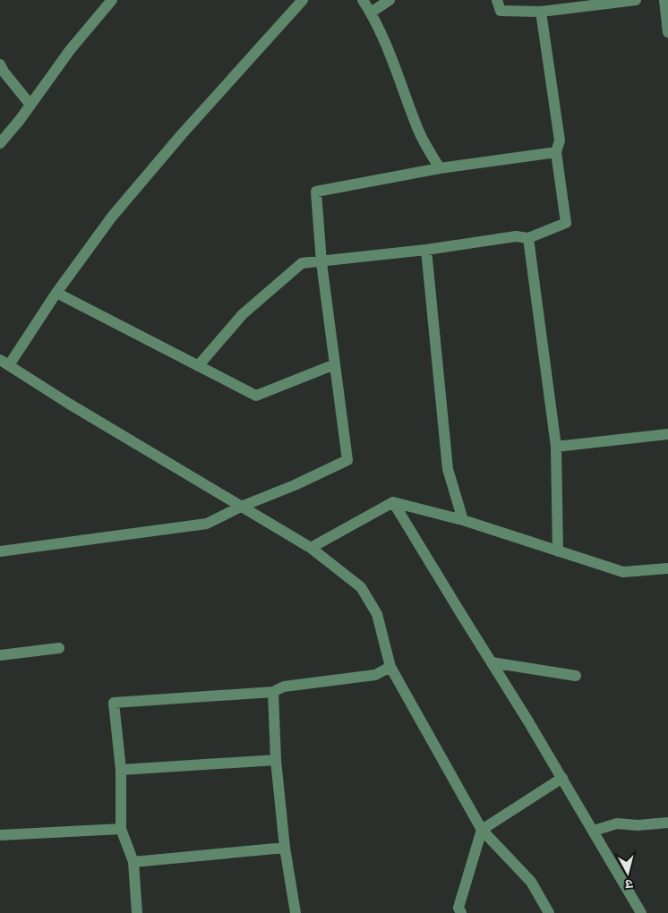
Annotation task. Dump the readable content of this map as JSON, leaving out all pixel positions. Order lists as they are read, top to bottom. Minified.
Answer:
{"north":"bottom"}
